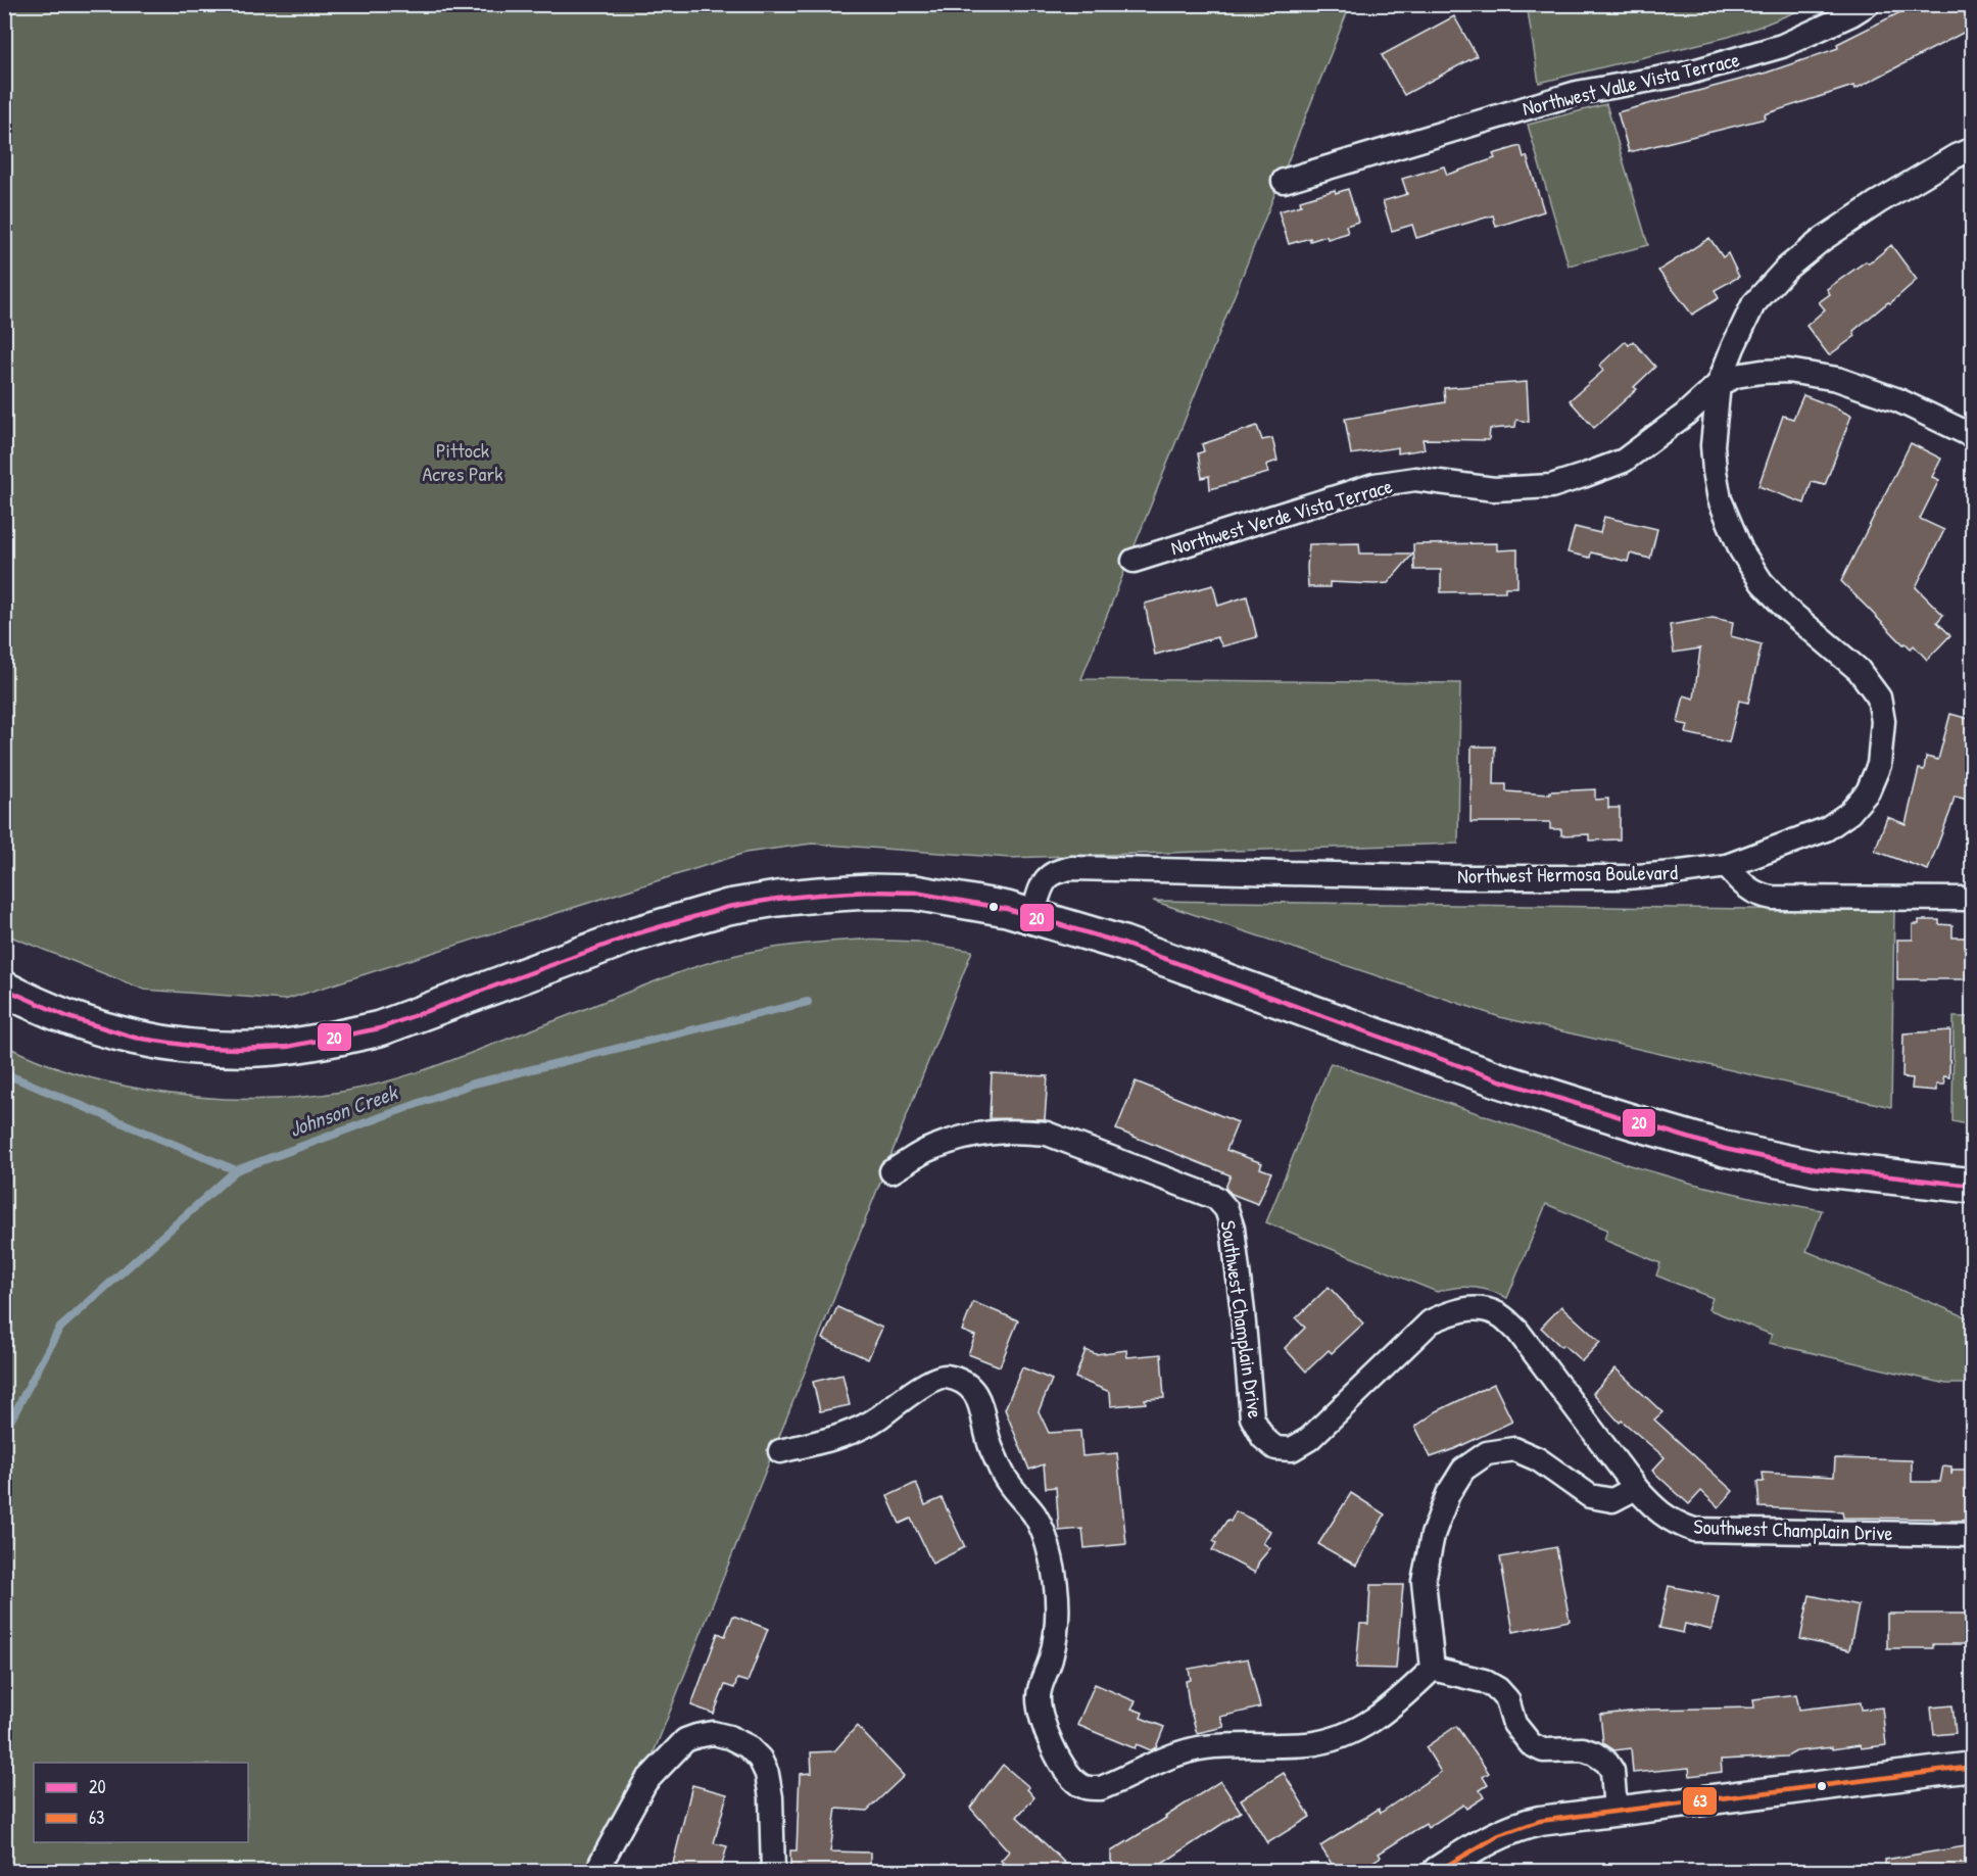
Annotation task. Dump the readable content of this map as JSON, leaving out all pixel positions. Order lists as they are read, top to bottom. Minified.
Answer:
{"streets":{"street":["Northwest Valle Vista Terrace","Northwest Verde Vista Terrace","Northwest Hermosa Boulevard","Southwest Champlain Drive"]},"crossings":[["Northwest Verde Vista Terrace","Northwest Hermosa Boulevard"]],"water":["Johnson Creek"],"parks":["Pittock Acres Park"],"lines":["transit line 20","transit line 63"],"legend":["20","63"]}
